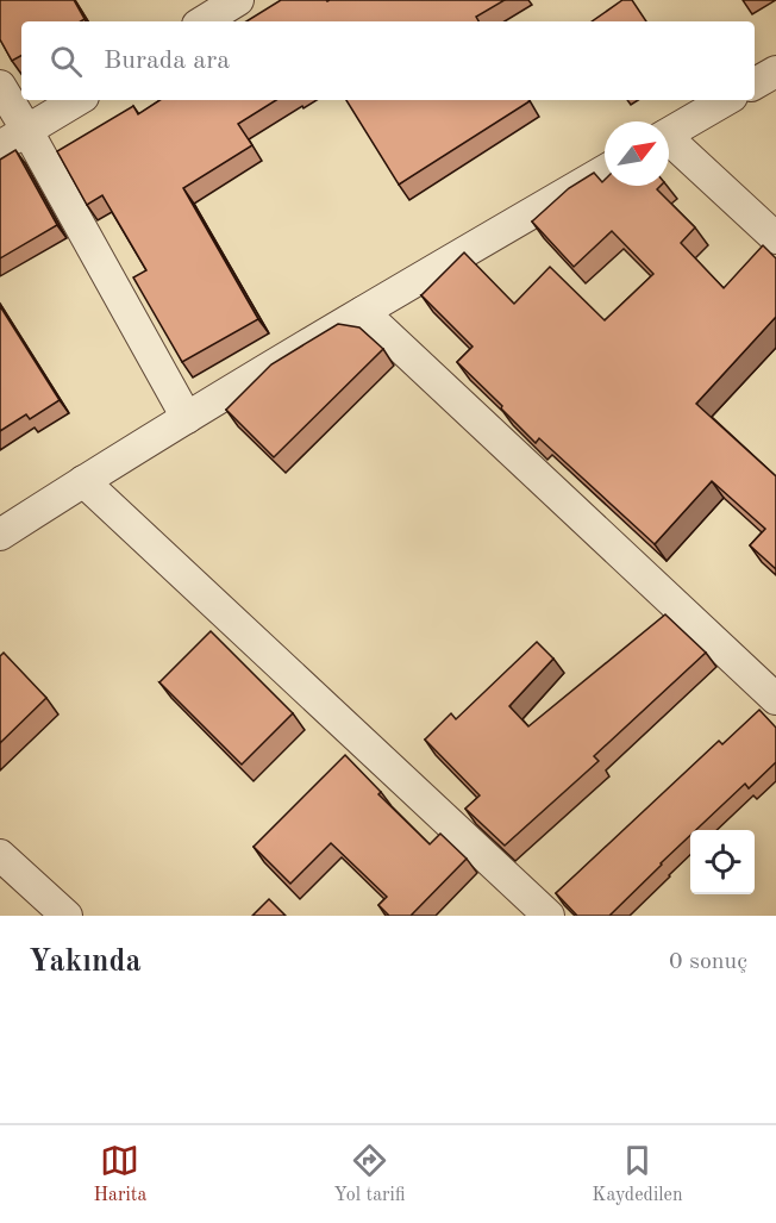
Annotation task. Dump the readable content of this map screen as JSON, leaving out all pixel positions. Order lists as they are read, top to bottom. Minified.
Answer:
{"north":"top right","page":{"search":"Burada ara","heading":["Yakında","0 sonuç"],"nav":["Harita","Yol tarifi","Kaydedilen"]}}
